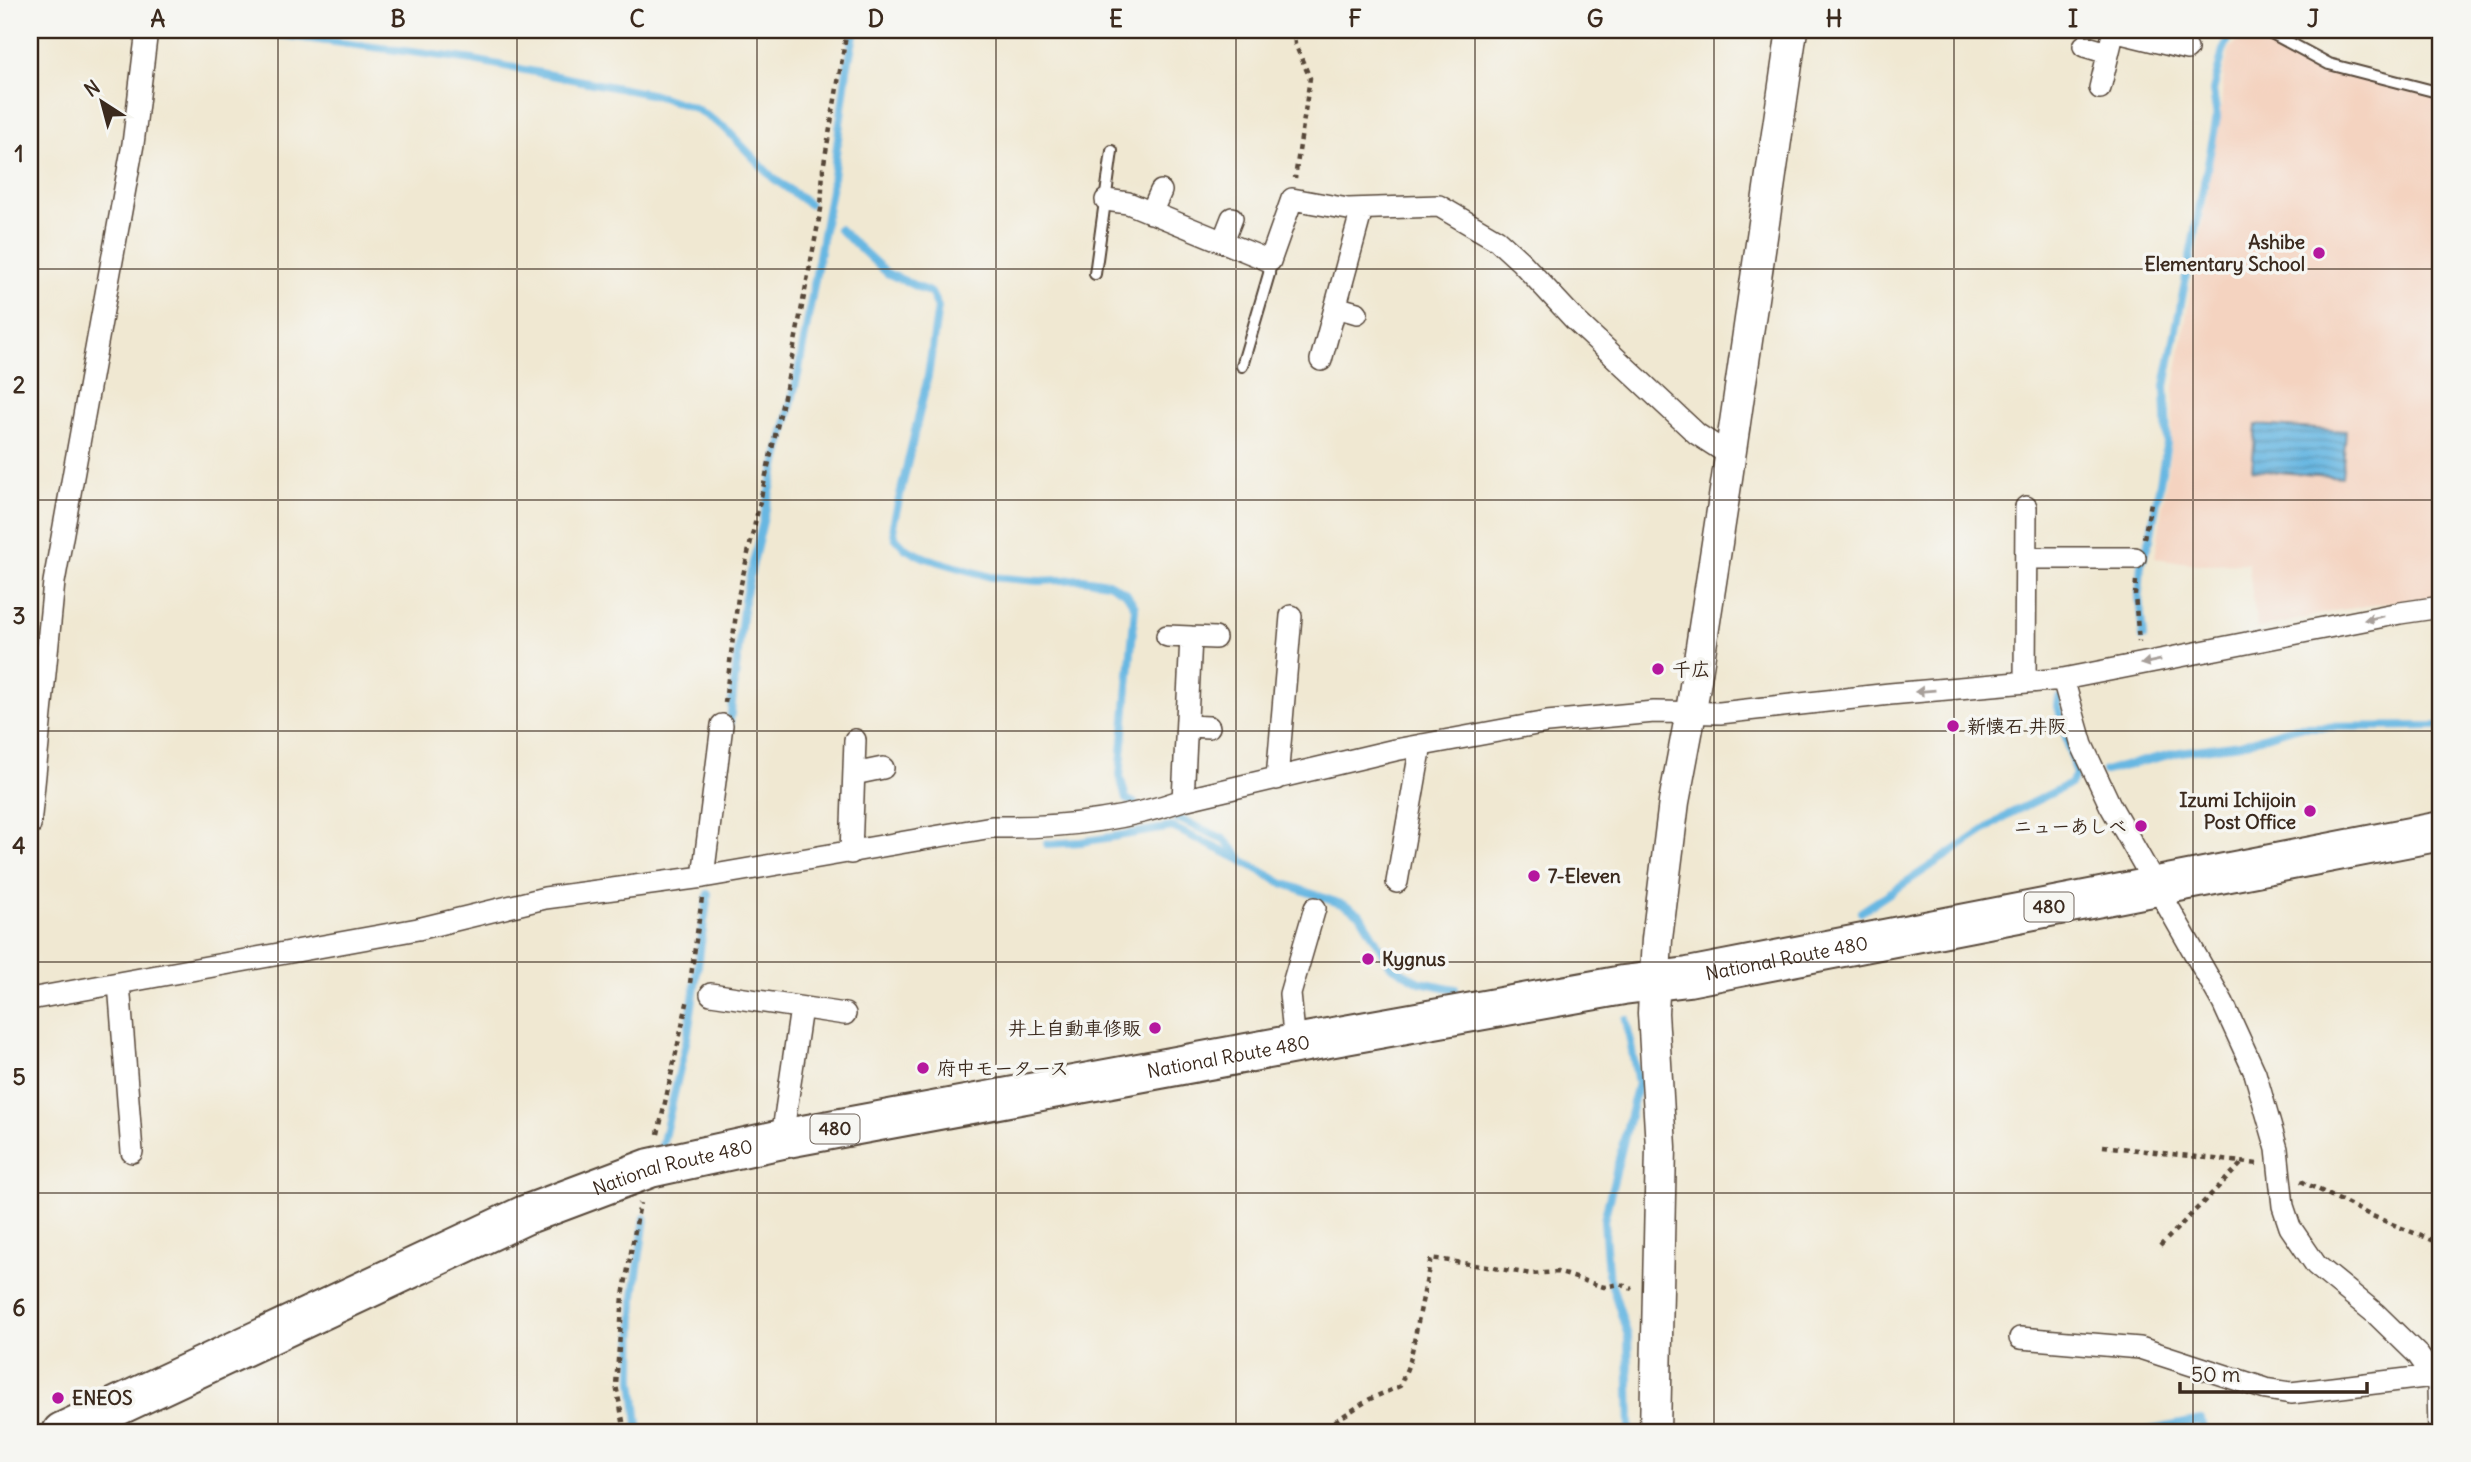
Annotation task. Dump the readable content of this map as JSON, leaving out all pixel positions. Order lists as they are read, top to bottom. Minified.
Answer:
{"streets":{"highway":["480","National Route 480"]},"places":["Ashibe Elementary School","千広","新懐石 井阪","Izumi Ichijoin Post Office","ニューあしべ","7-Eleven","Kygnus","井上自動車修販","府中モータース","ENEOS"],"scale_bar":"50 m","north":"top left","grid":{"columns":["A","B","C","D","E","F","G","H","I","J"],"rows":["1","2","3","4","5","6"]}}
